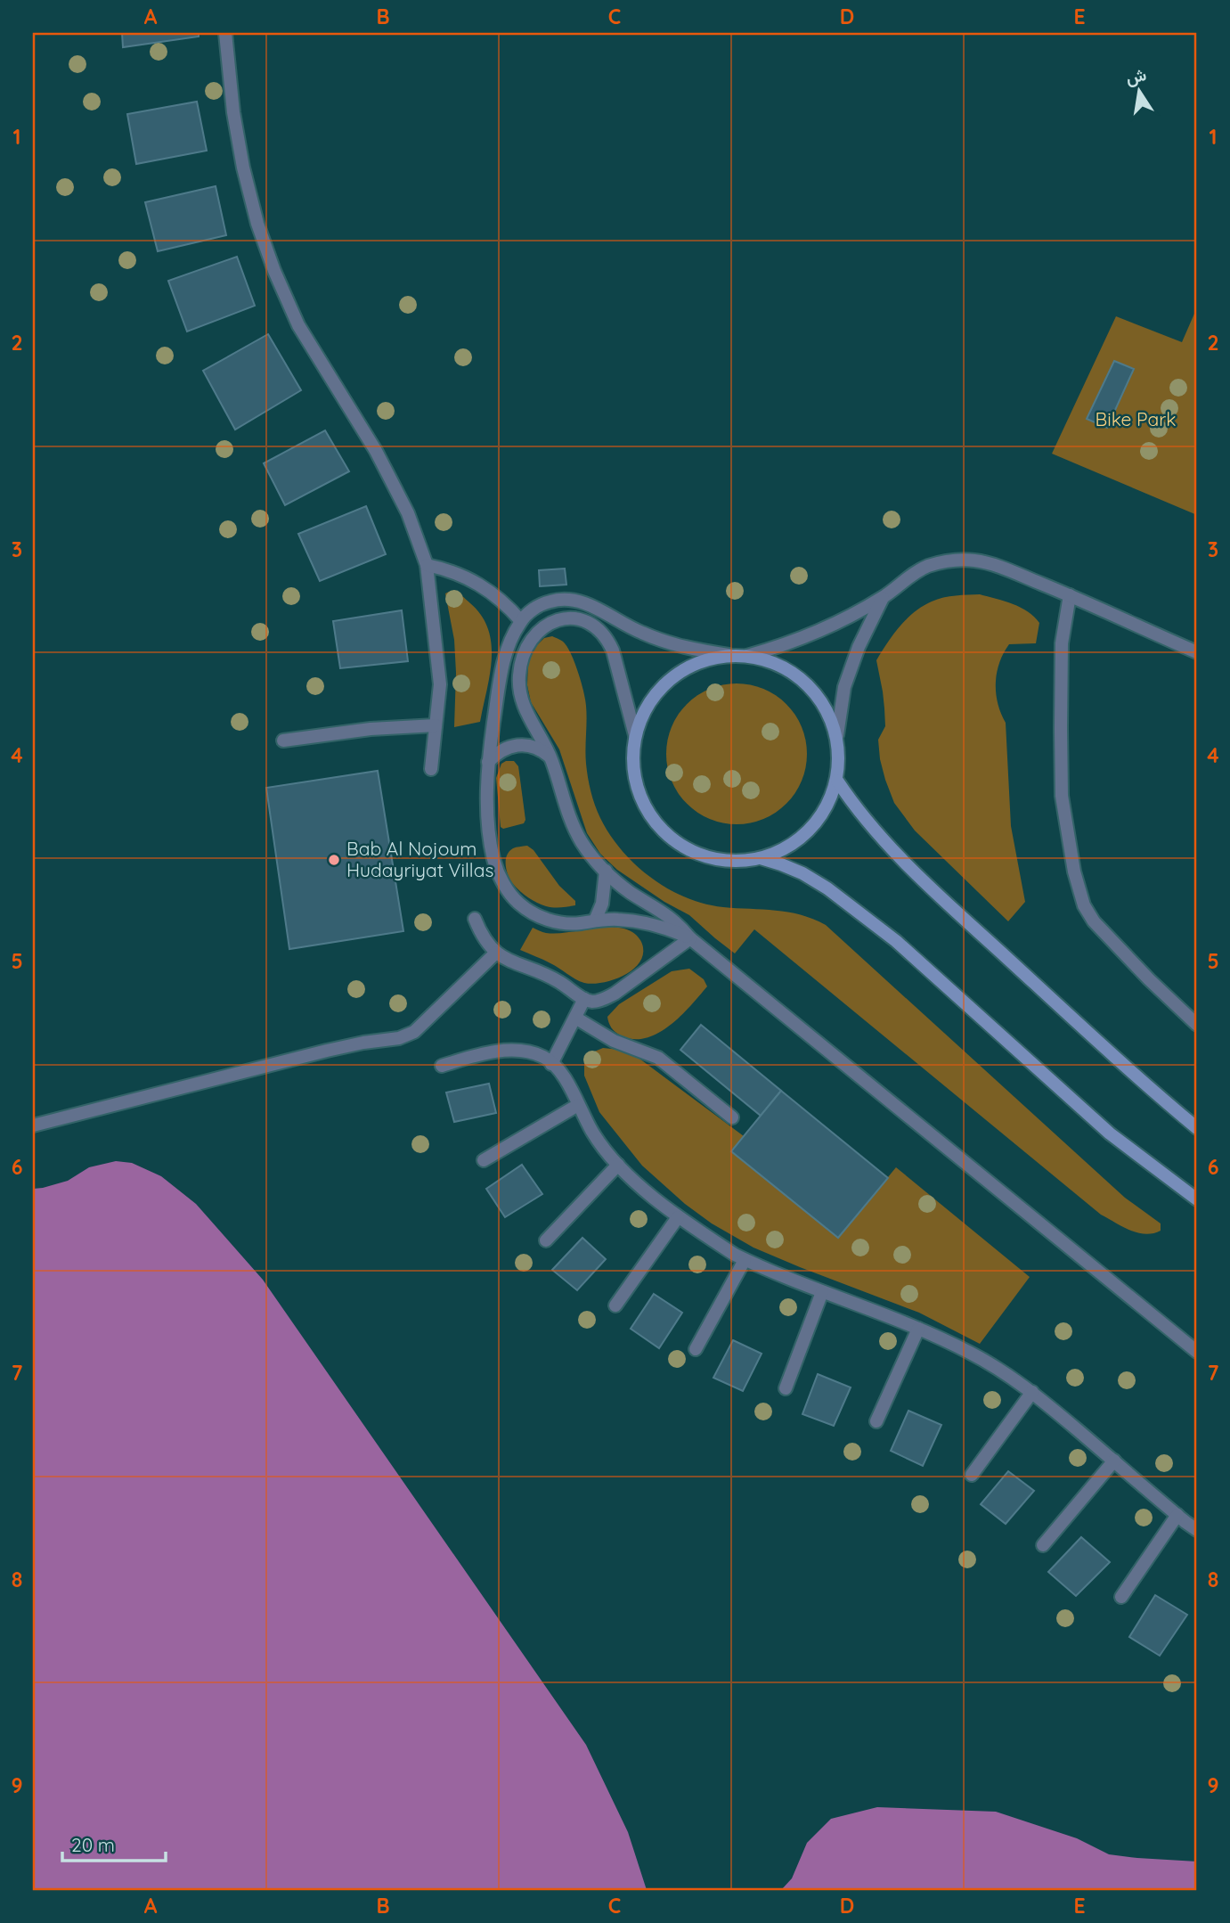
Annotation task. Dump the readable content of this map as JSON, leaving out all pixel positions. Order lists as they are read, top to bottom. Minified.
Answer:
{"parks":["Bike Park"],"places":["Bab Al Nojoum Hudayriyat Villas"],"scale_bar":"20 m","north":"top","grid":{"columns":["A","B","C","D","E"],"rows":["1","2","3","4","5","6","7","8","9"]}}
